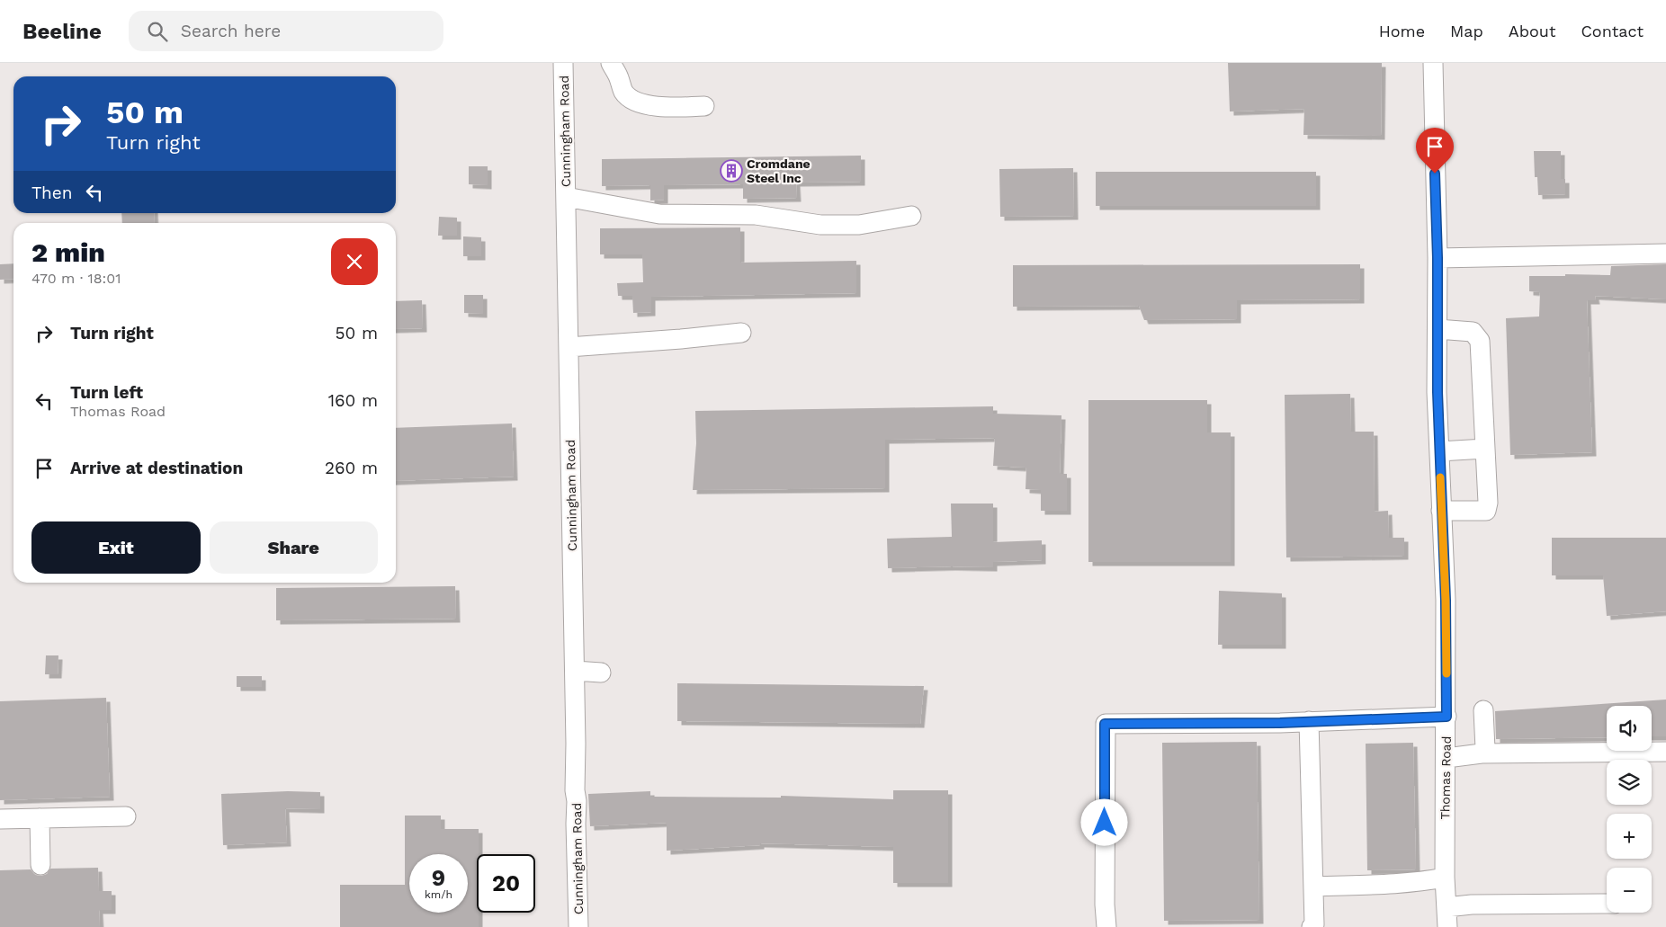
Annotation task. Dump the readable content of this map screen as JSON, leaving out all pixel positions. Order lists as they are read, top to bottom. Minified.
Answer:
{"streets":{"street":["Cunningham Road","Thomas Road"]},"places":{"building":["Cromdane Steel Inc"]},"page":{"header":"Beeline","search":"Search here","nav":["Home","Map","About","Contact"],"turn":["50 m","Turn right"],"then":"Then","heading":["2 min","470 m · 18:01"],"list":[{"name":"Turn right","value":"50 m"},{"name":"Turn left","note":"Thomas Road","value":"160 m"},{"name":"Arrive at destination","value":"260 m"}],"buttons":["Exit","Share"],"map_buttons":["+","−"],"speed":"9 km/h","limit":"20"}}
